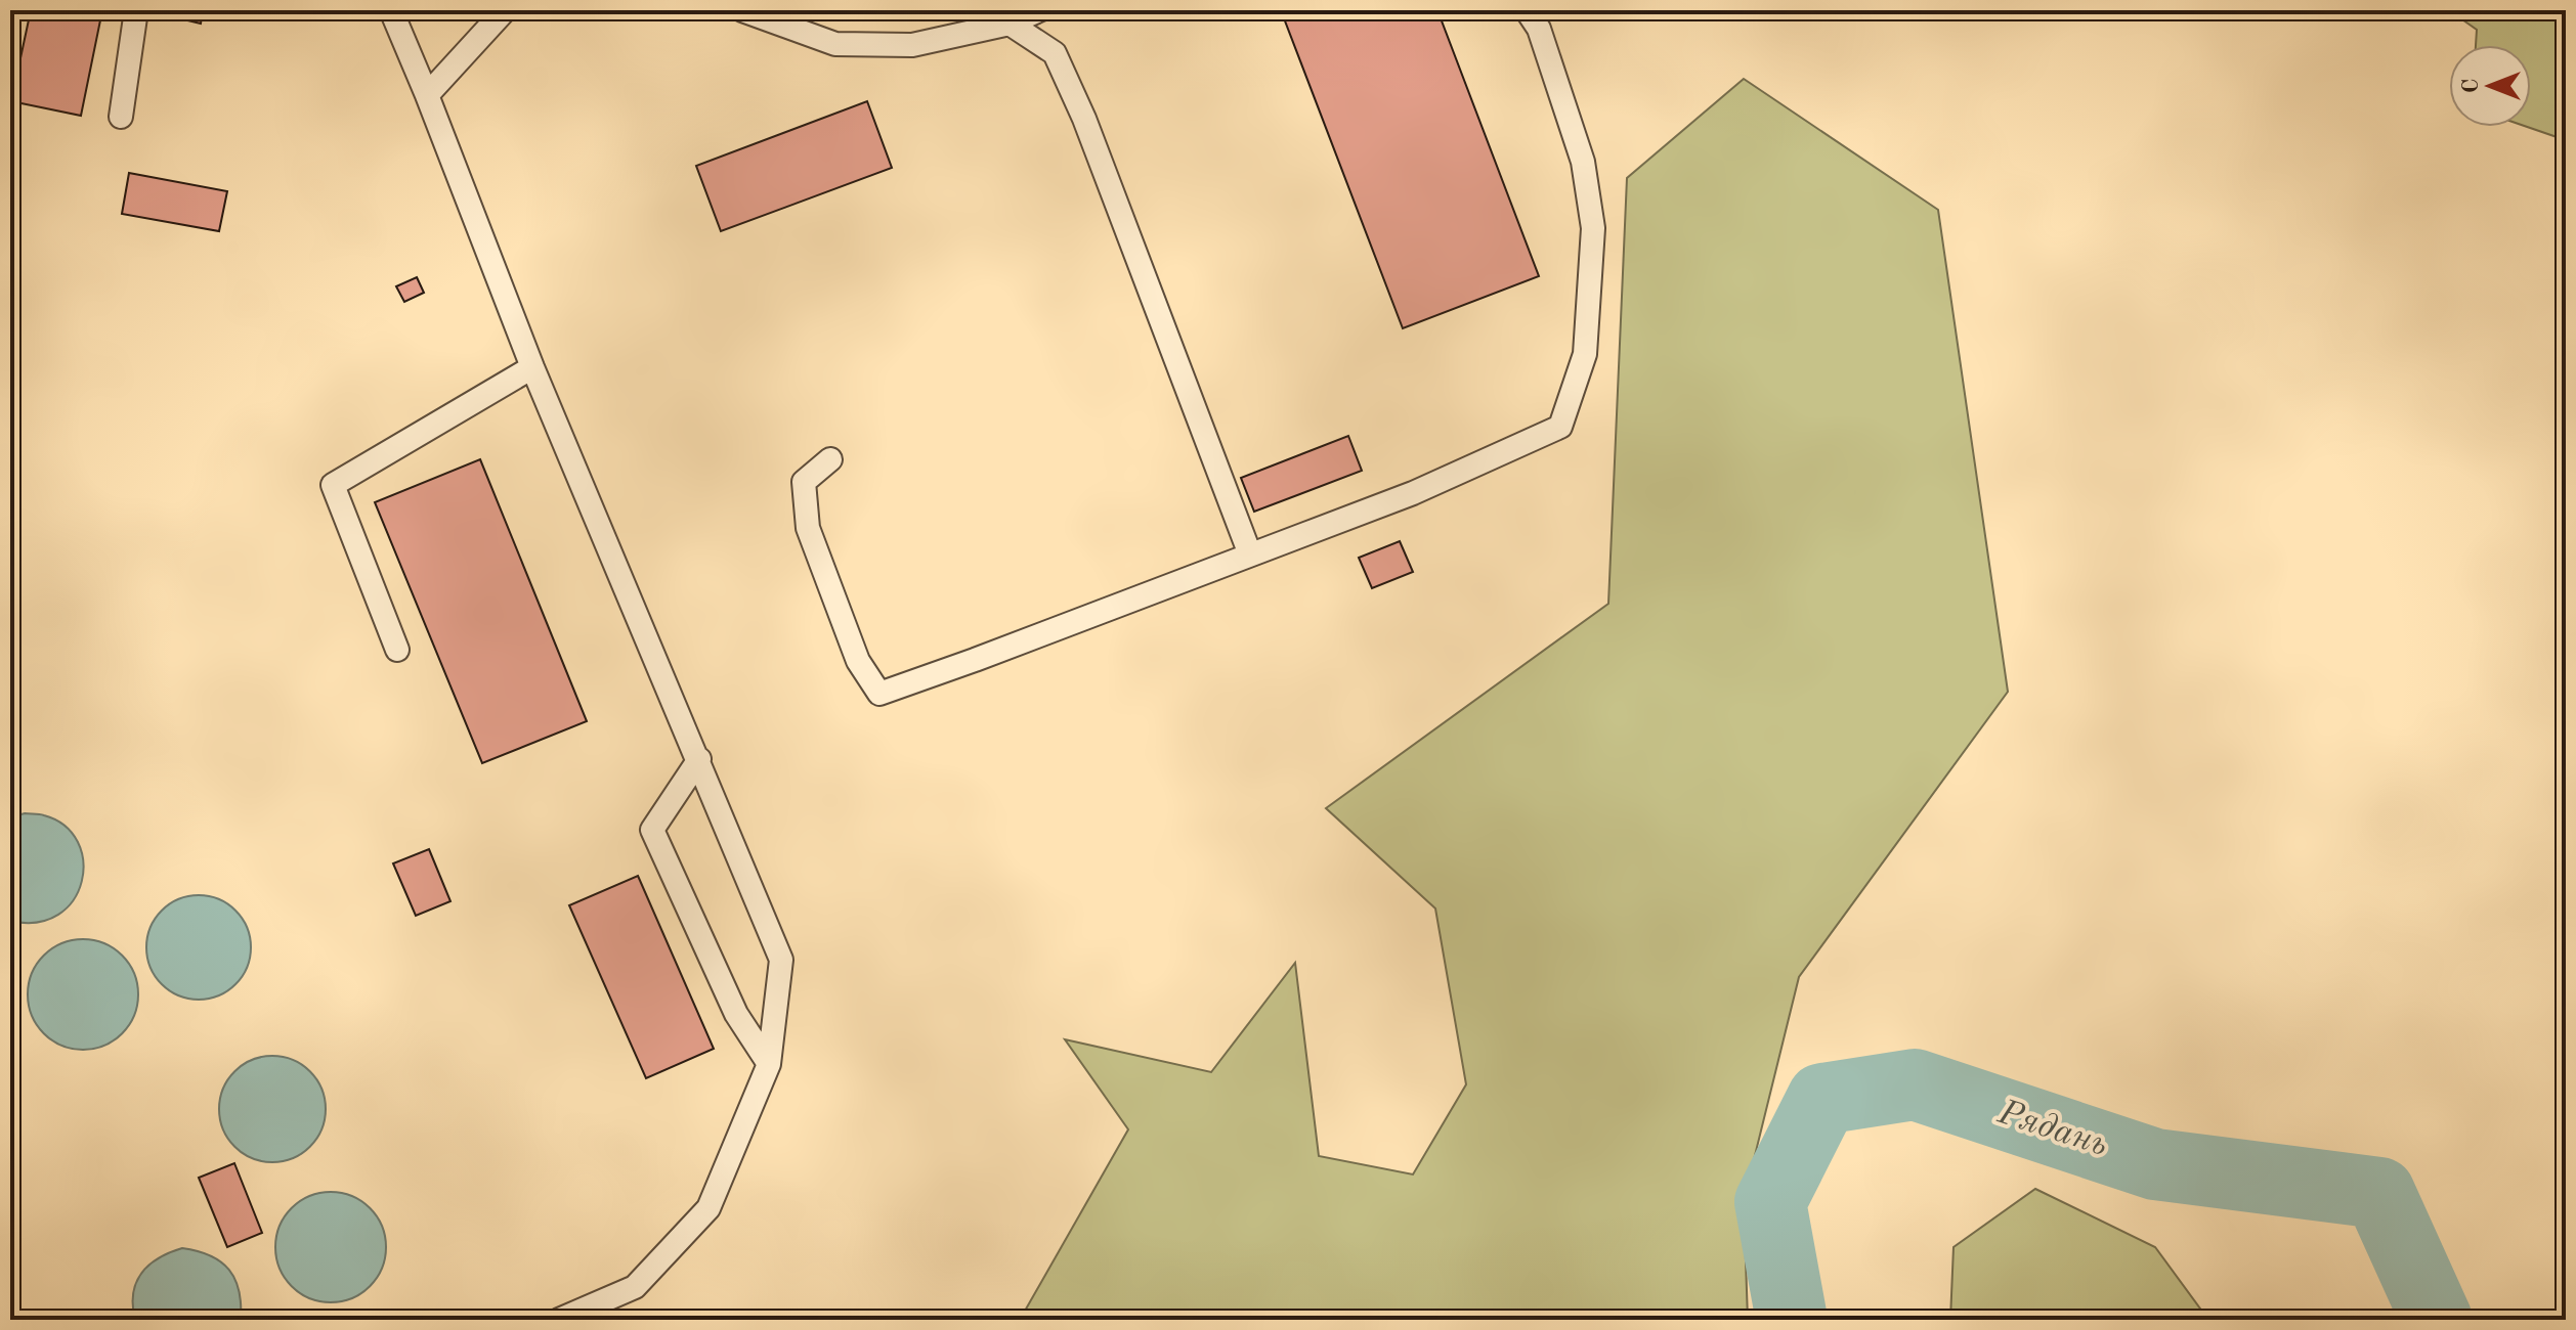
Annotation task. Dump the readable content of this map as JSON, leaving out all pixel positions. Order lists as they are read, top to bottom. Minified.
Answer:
{"water":["Рядань"],"north":"left"}
